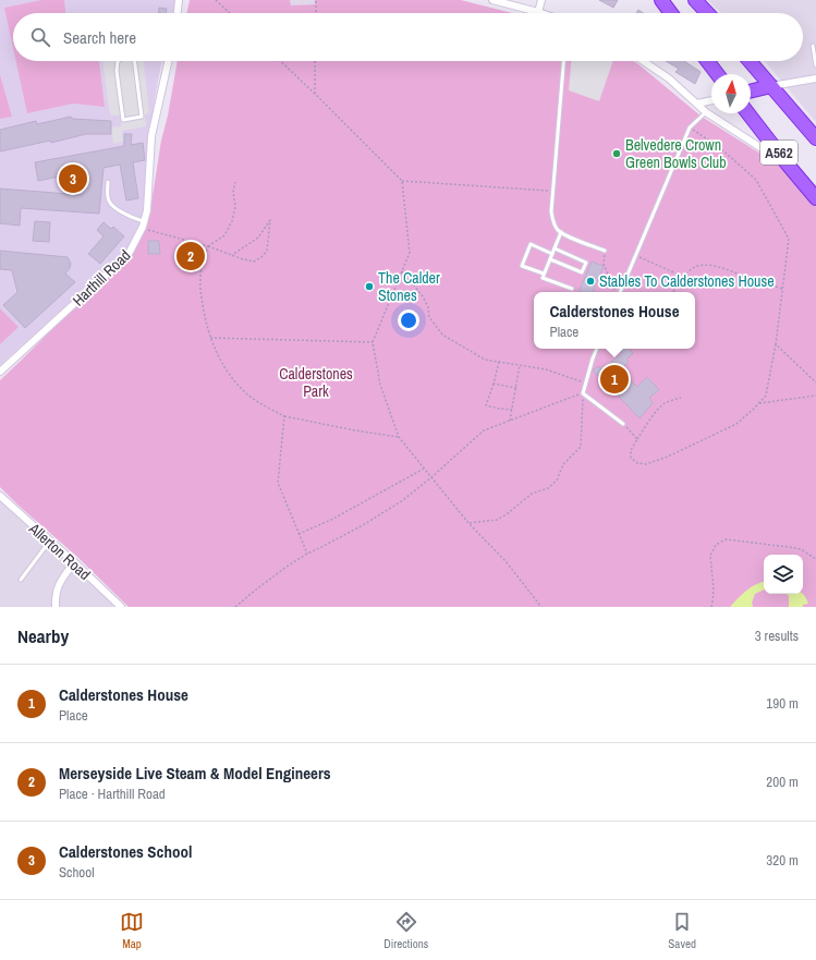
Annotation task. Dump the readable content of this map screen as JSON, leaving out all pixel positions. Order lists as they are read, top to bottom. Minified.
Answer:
{"streets":{"highway":["A562"],"street":["Harthill Road","Allerton Road"]},"parks":["Calderstones Park"],"places":["Belvedere Crown Green Bowls Club","Stables To Calderstones House","The Calder Stones"],"north":"top","page":{"search":"Search here","pins":["3","2","1"],"popup":["Calderstones House","Place"],"heading":["Nearby","3 results"],"list":[{"mark":"1","name":"Calderstones House","note":"Place","value":"190 m"},{"mark":"2","name":"Merseyside Live Steam & Model Engineers","note":"Place · Harthill Road","value":"200 m"},{"mark":"3","name":"Calderstones School","note":"School","value":"320 m"}],"nav":["Map","Directions","Saved"]}}
